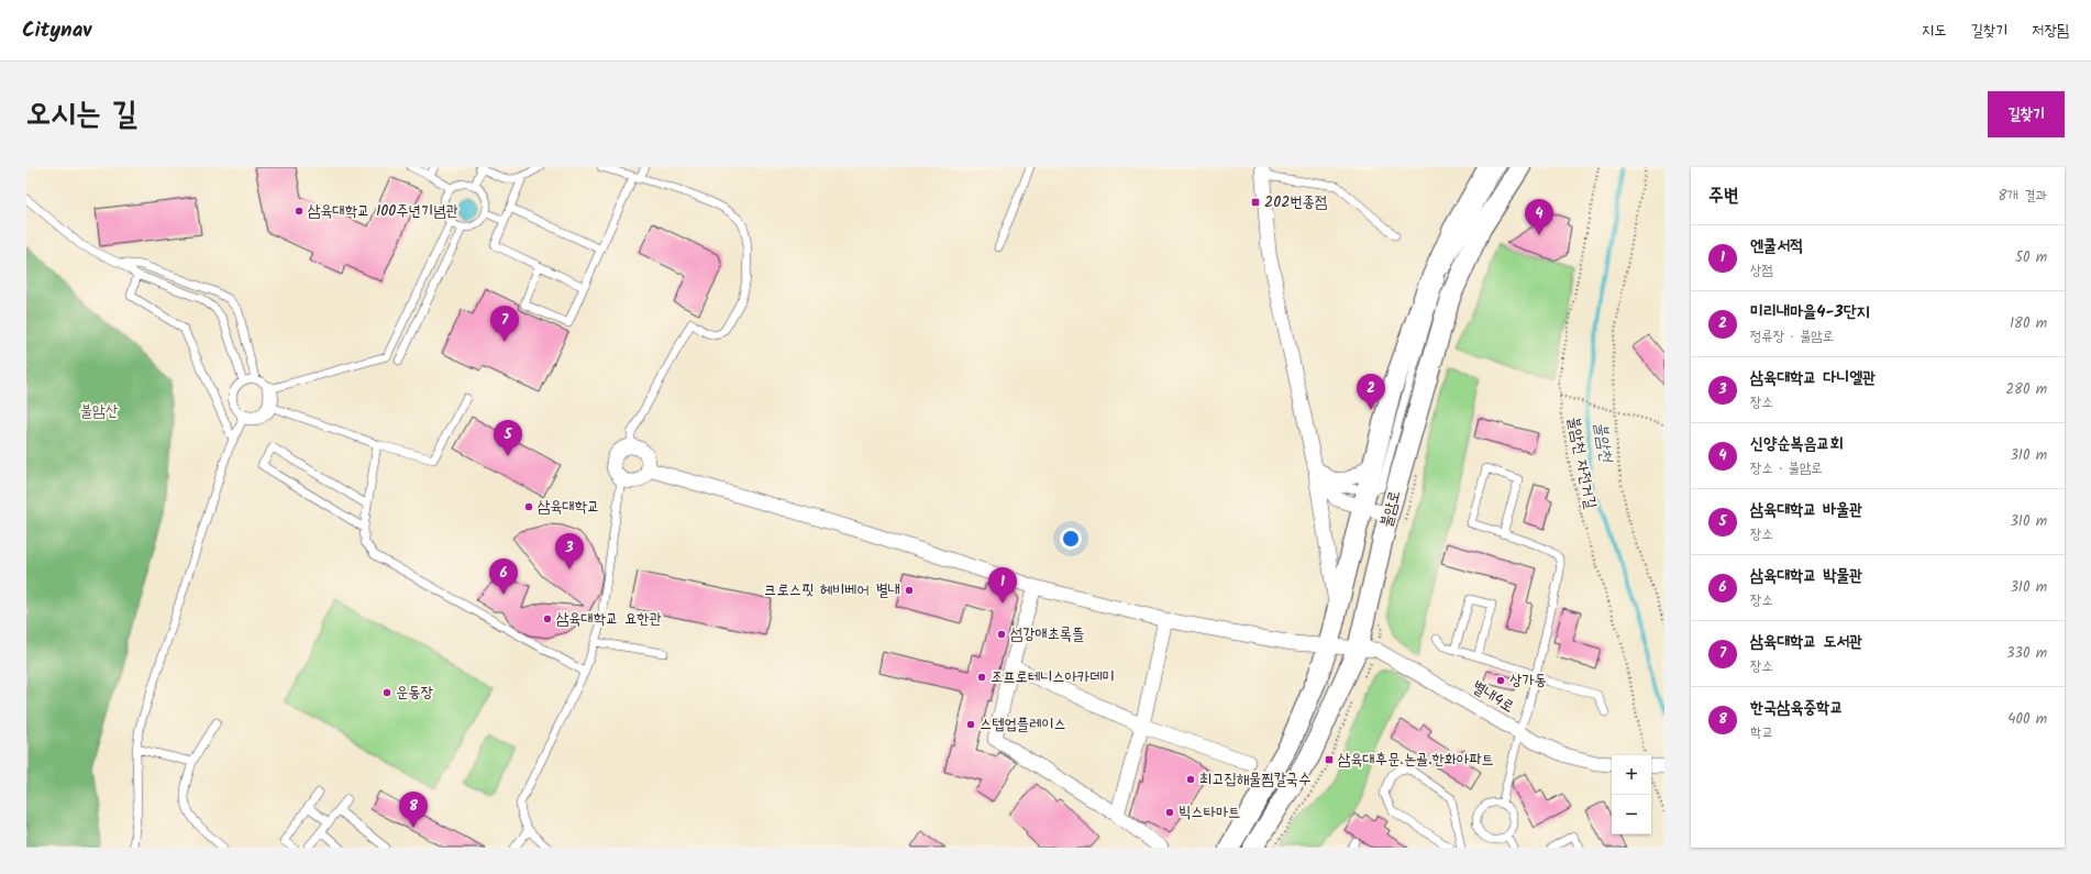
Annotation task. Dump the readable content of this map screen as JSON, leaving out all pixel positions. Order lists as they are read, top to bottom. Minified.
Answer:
{"streets":{"street":["불암로","별내4로"],"path":["불암천 자전거길"]},"crossings":[["불암로","별내4로"]],"water":["불암천"],"parks":["불암산"],"places":{"transit":["202번종점","삼육대후문.논골.한화아파트"],"other":["삼육대학교 100주년기념관","삼육대학교","크로스핏 헤비베어 별내","삼육대학교 요한관","섬강애초록뜰","조프로테니스아카데미","상가동","운동장","스텝업플레이스","최고집해물찜칼국수","빅스타마트"]},"page":{"header":"Citynav","nav":["지도","길찾기","저장됨"],"title":"오시는 길","buttons":"길찾기","heading":["주변","8개 결과"],"pins":["4","7","2","5","3","6","1","8"],"list":[{"mark":"1","name":"엔쿨서적","note":"상점","value":"50 m"},{"mark":"2","name":"미리내마을4-3단지","note":"정류장 · 불암로","value":"180 m"},{"mark":"3","name":"삼육대학교 다니엘관","note":"장소","value":"280 m"},{"mark":"4","name":"신양순복음교회","note":"장소 · 불암로","value":"310 m"},{"mark":"5","name":"삼육대학교 바울관","note":"장소","value":"310 m"},{"mark":"6","name":"삼육대학교 박물관","note":"장소","value":"310 m"},{"mark":"7","name":"삼육대학교 도서관","note":"장소","value":"330 m"},{"mark":"8","name":"한국삼육중학교","note":"학교","value":"400 m"}],"map_buttons":["+","−"]}}
